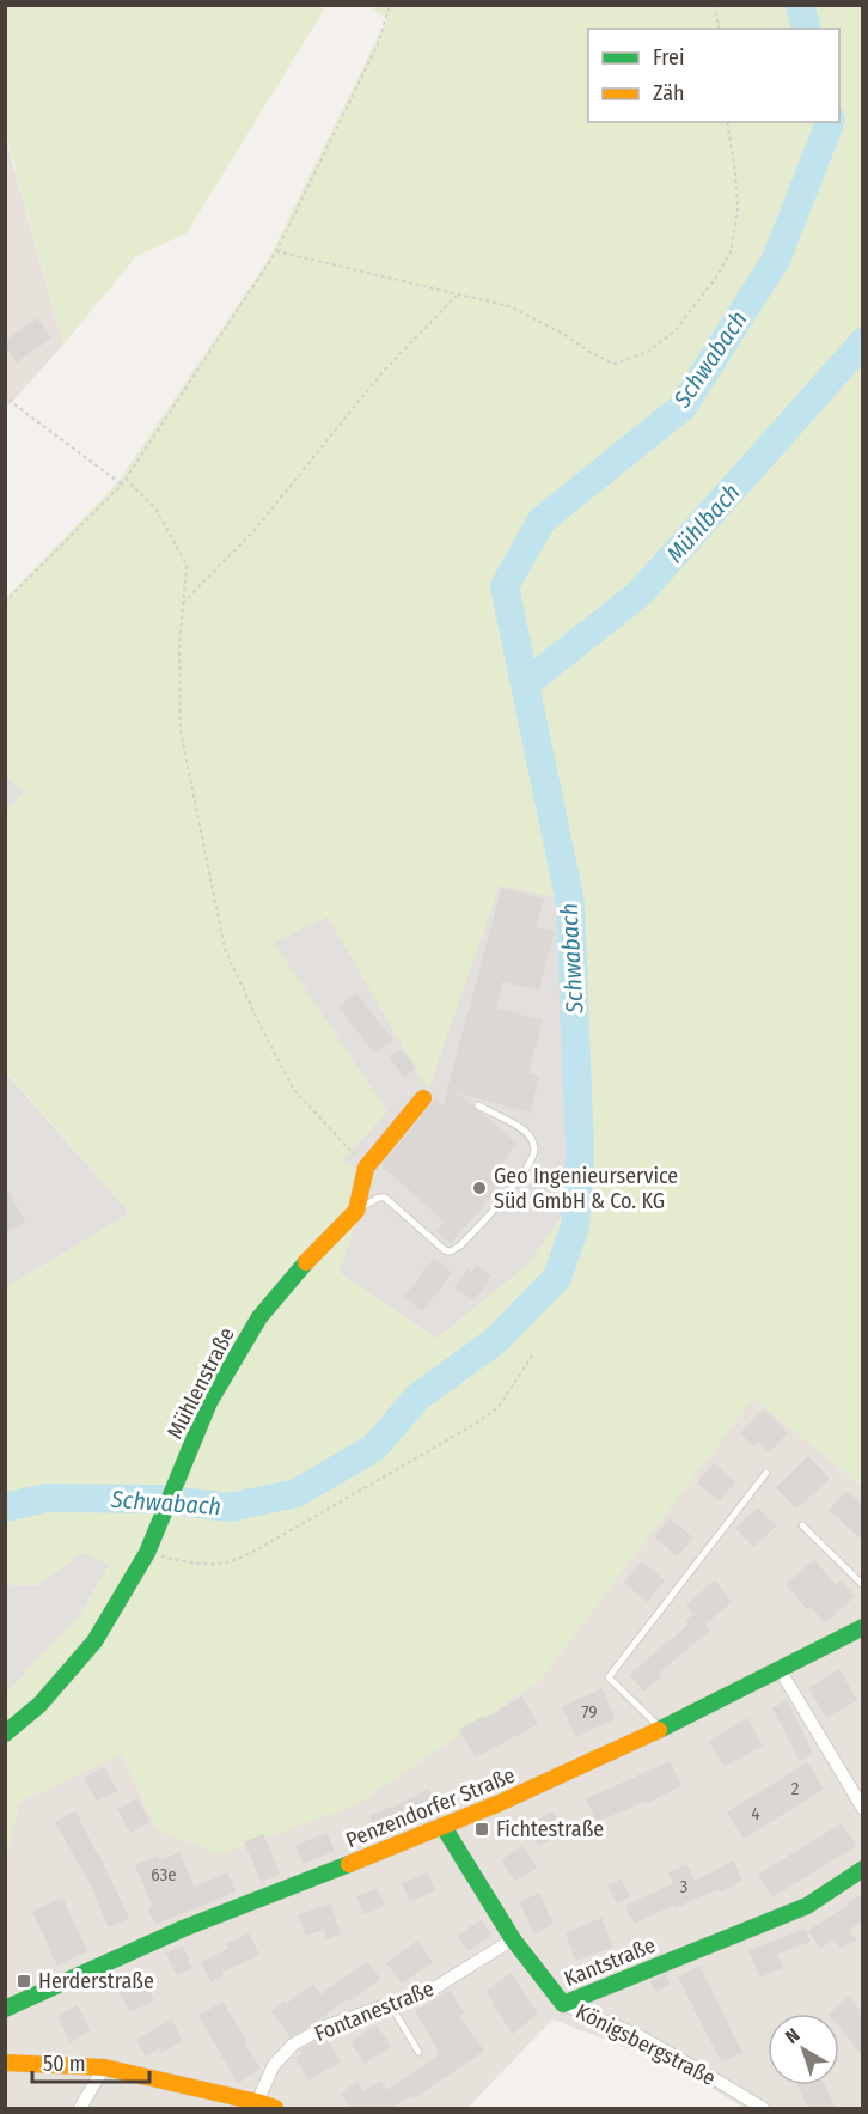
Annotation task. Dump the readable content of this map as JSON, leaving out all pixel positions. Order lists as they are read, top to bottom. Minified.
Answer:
{"streets":{"street":["Mühlenstraße","Penzendorfer Straße","Kantstraße","Fontanestraße","Königsbergstraße"]},"crossings":[["Penzendorfer Straße","Kantstraße"],["Kantstraße","Fontanestraße"],["Kantstraße","Königsbergstraße"]],"water":["Schwabach","Mühlbach"],"places":{"other":["Geo Ingenieurservice Süd GmbH & Co. KG"],"transit":["Fichtestraße","Herderstraße"]},"house_numbers":["79","2","4","63e","3"],"legend":["Frei","Zäh"],"scale_bar":"50 m","north":"top left"}
